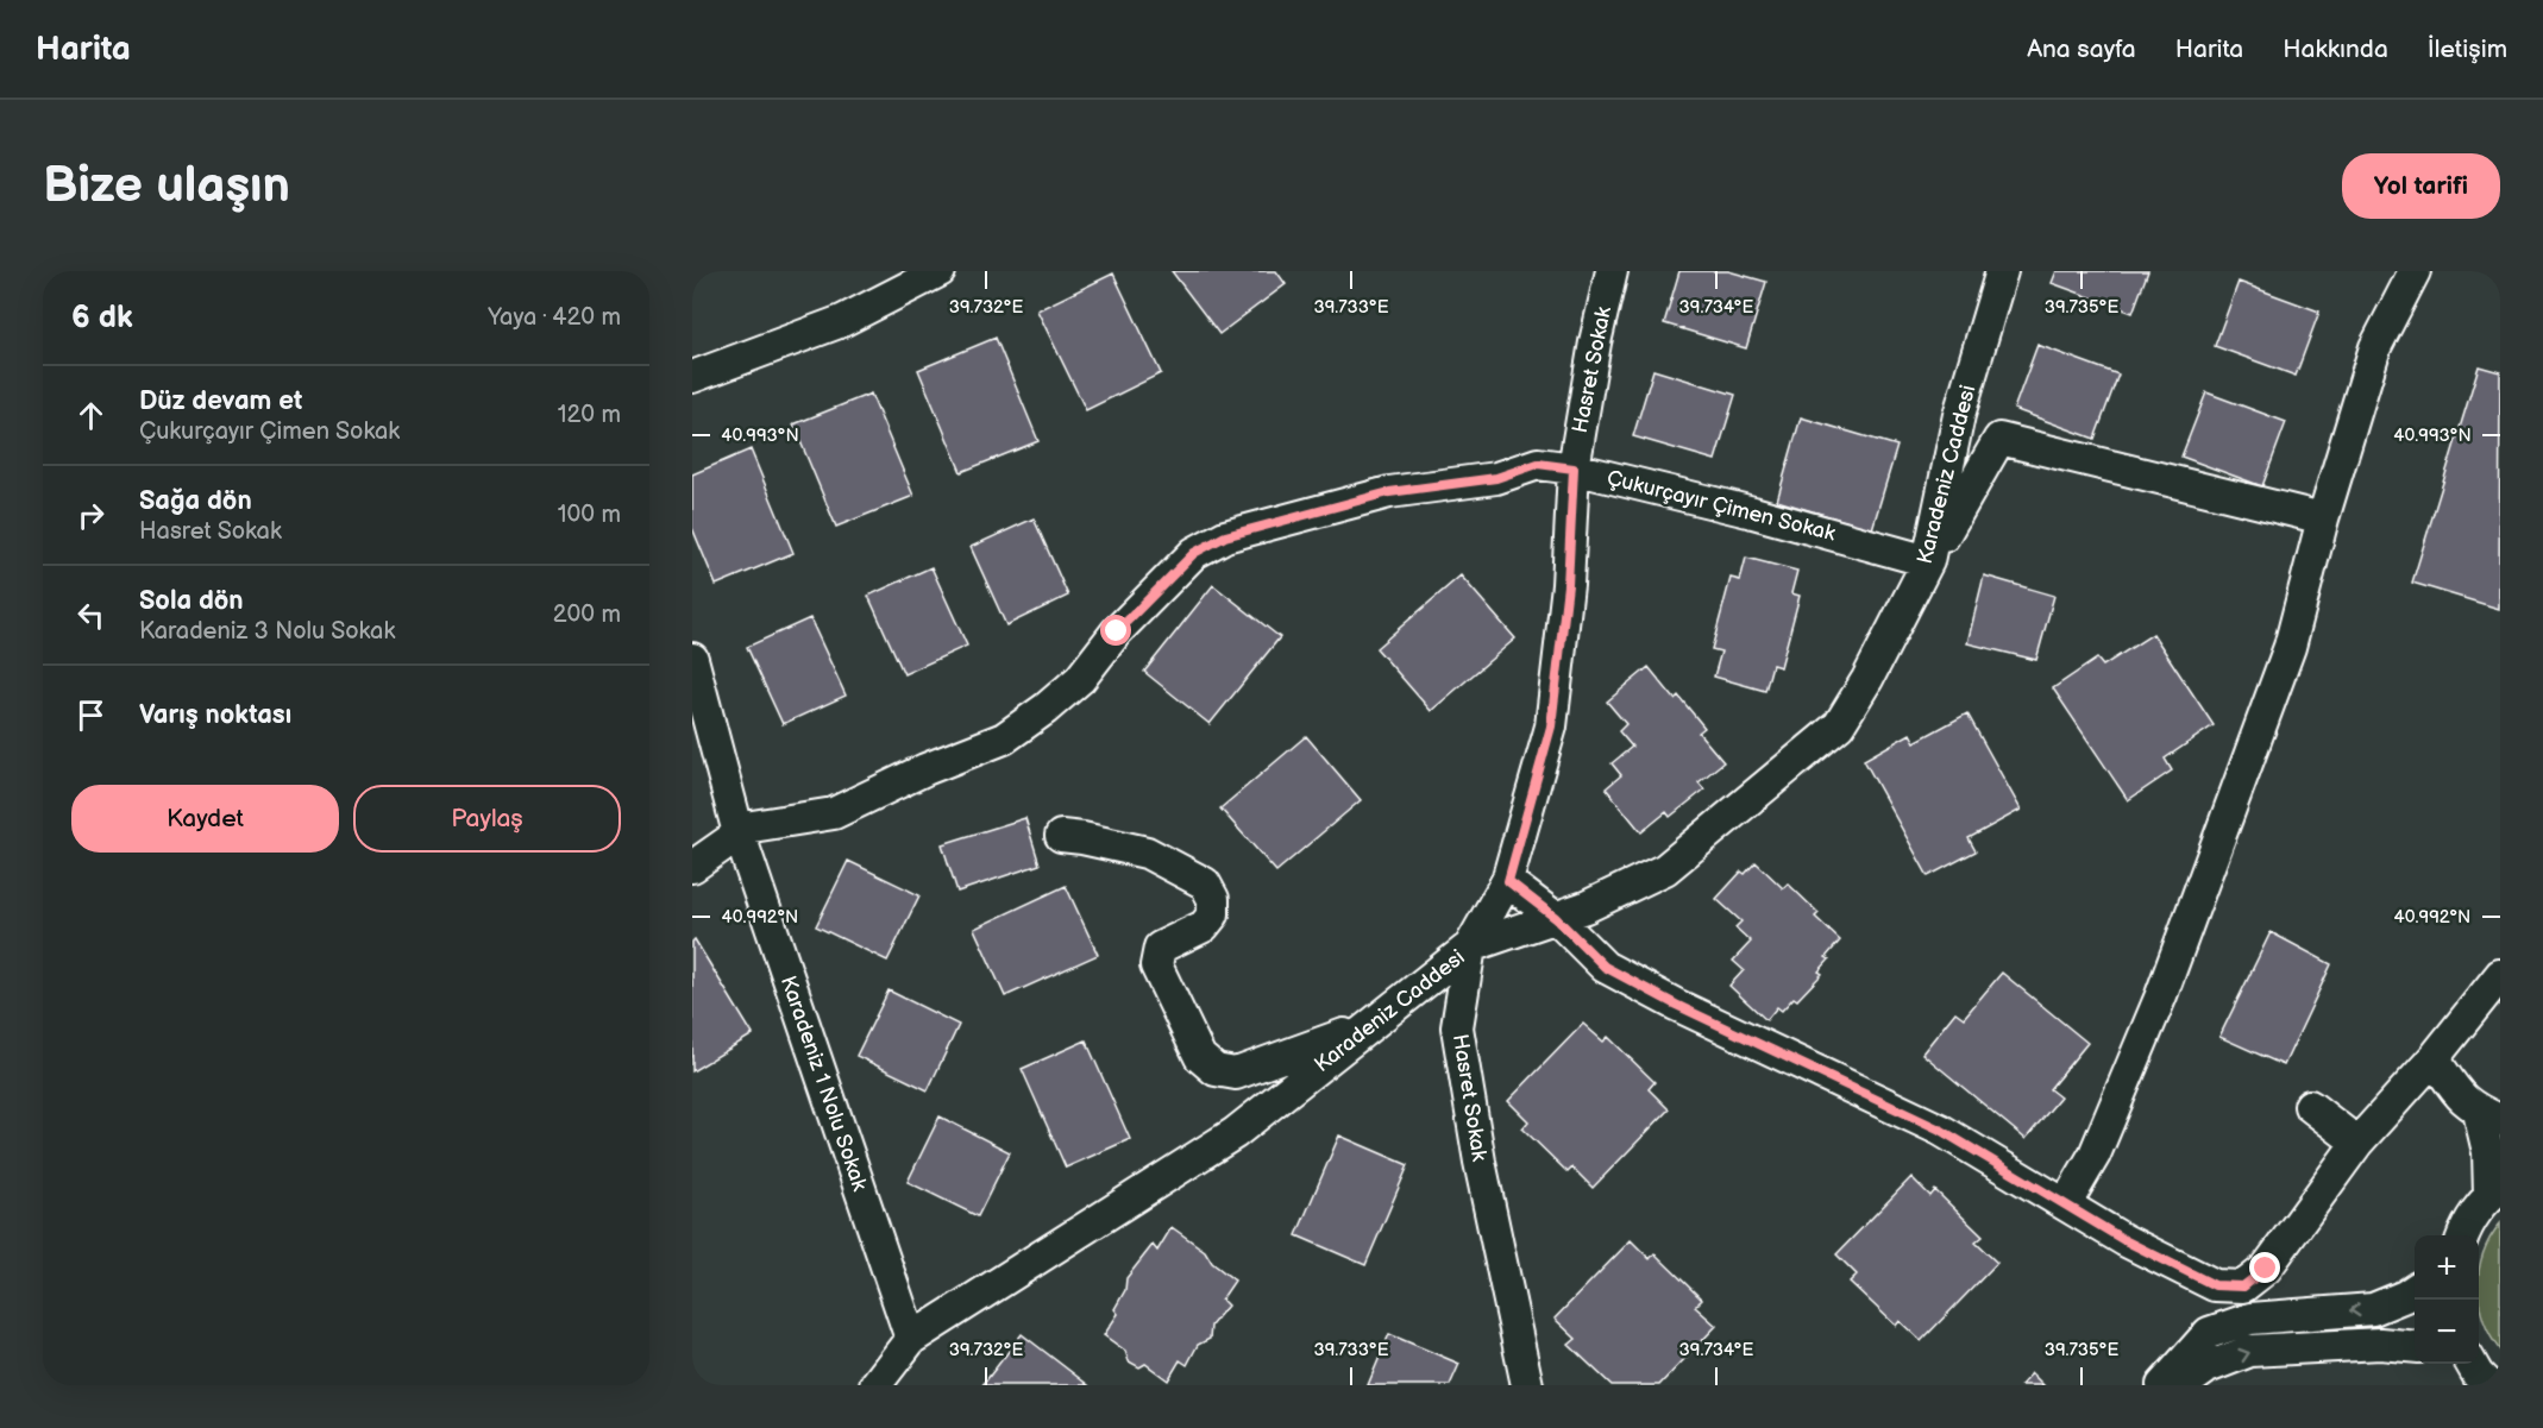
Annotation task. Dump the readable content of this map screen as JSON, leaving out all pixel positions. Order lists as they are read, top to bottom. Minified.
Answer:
{"streets":{"street":["Hasret Sokak","Karadeniz Caddesi","Çukurçayır Çimen Sokak","Karadeniz 1 Nolu Sokak"]},"crossings":[["Hasret Sokak","Karadeniz Caddesi"],["Hasret Sokak","Çukurçayır Çimen Sokak"],["Karadeniz Caddesi","Çukurçayır Çimen Sokak"],["Karadeniz Caddesi","Karadeniz 1 Nolu Sokak"],["Çukurçayır Çimen Sokak","Karadeniz 1 Nolu Sokak"]],"page":{"header":"Harita","nav":["Ana sayfa","Harita","Hakkında","İletişim"],"buttons":["Yol tarifi",["Kaydet","Paylaş"]],"title":"Bize ulaşın","heading":["6 dk","Yaya · 420 m"],"list":[["Düz devam et","Çukurçayır Çimen Sokak","120 m"],["Sağa dön","Hasret Sokak","100 m"],["Sola dön","Karadeniz 3 Nolu Sokak","200 m"],"Varış noktası"],"map_buttons":["+","−"]},"coordinates":["39.732°E","39.733°E","39.734°E","39.735°E","40.993°N","40.992°N"]}
